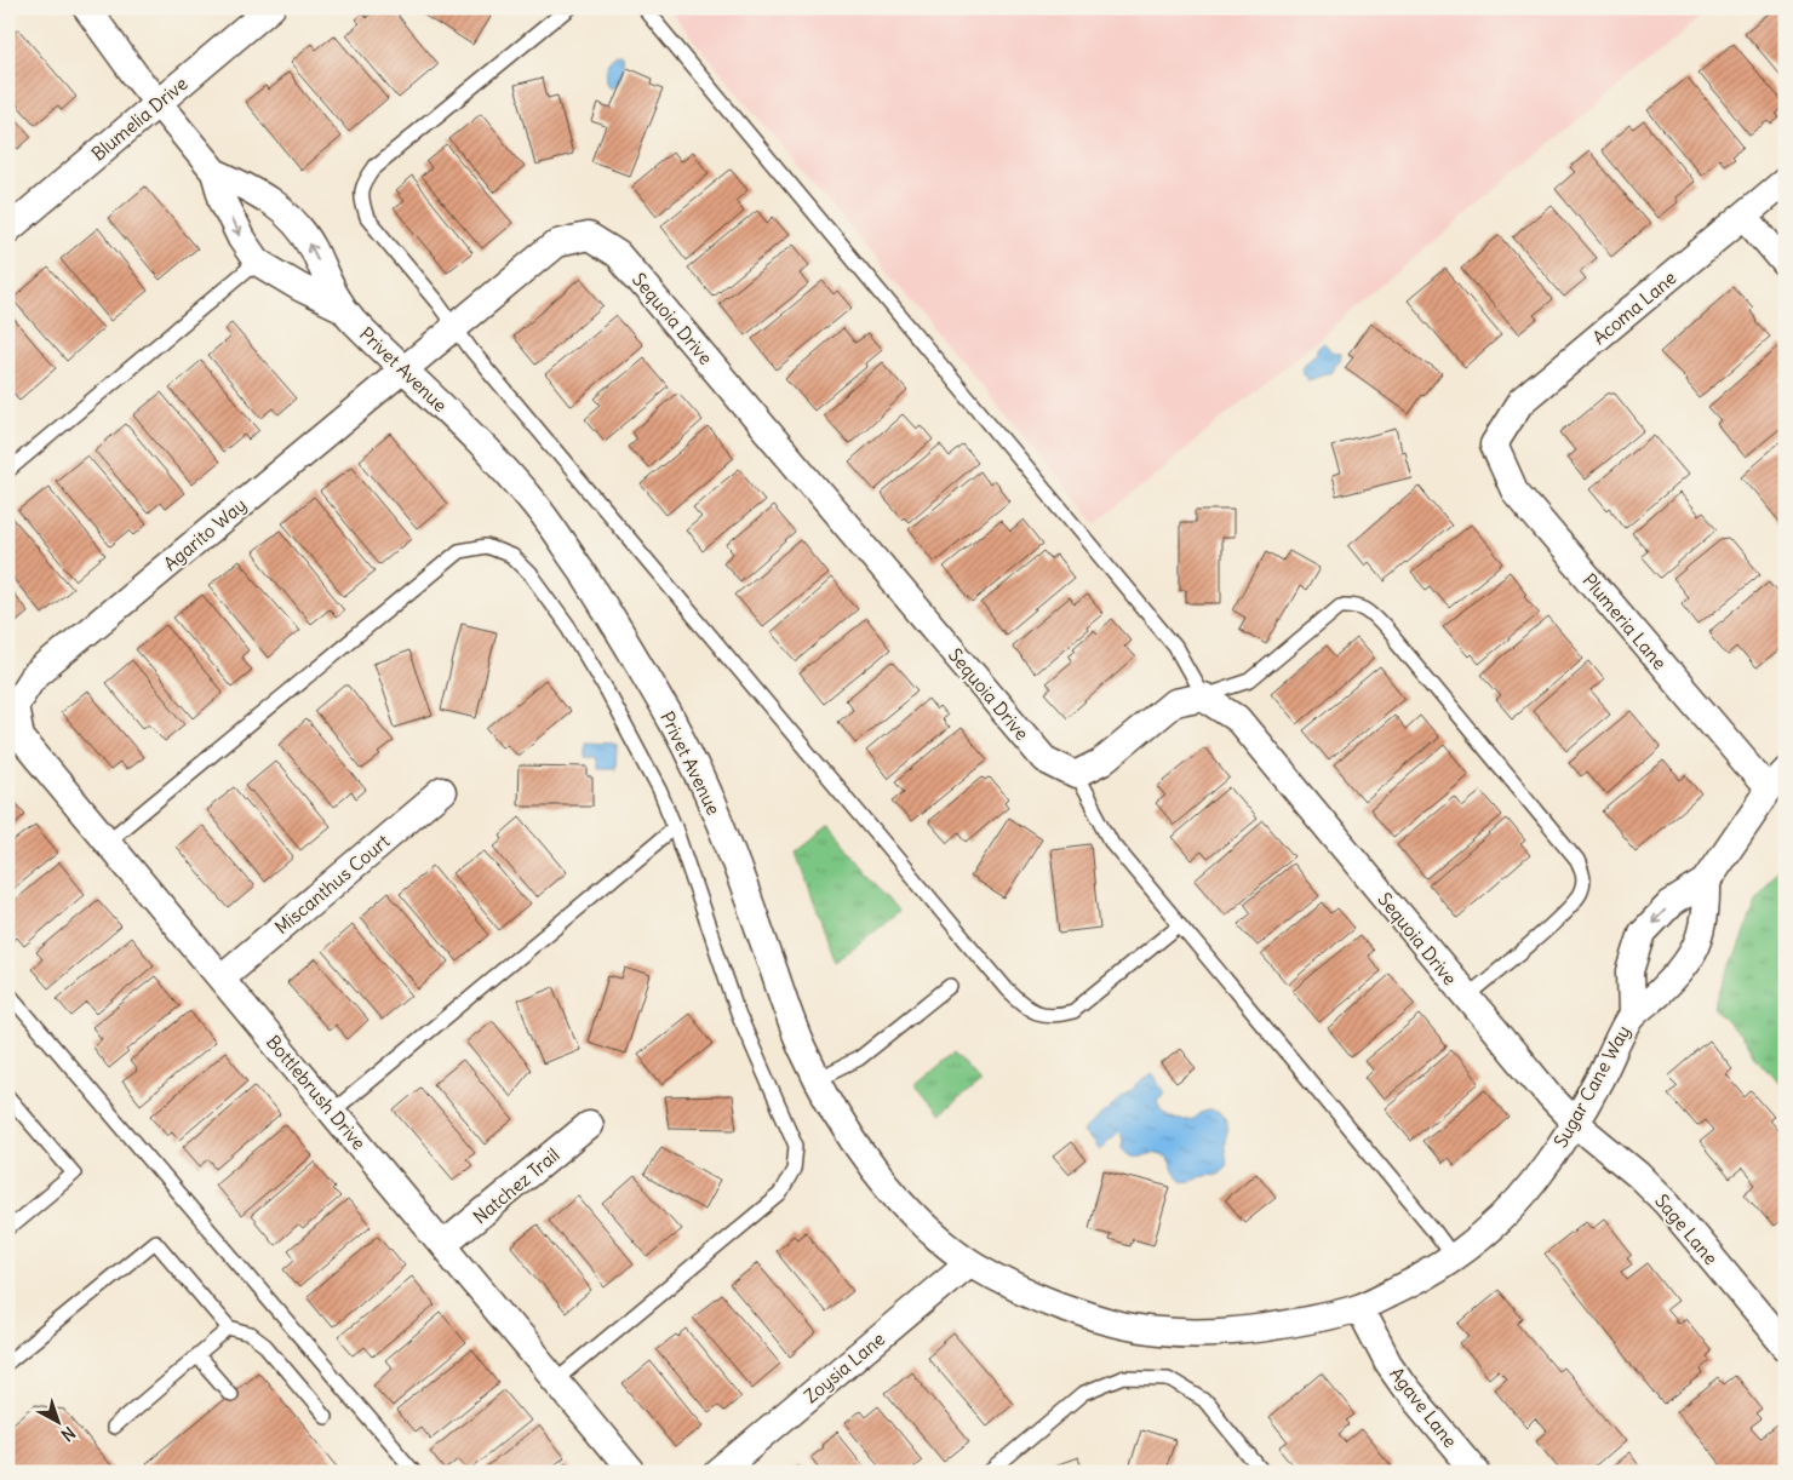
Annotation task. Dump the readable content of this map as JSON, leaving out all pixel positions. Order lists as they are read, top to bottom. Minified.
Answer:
{"streets":{"street":["Blumelia Drive","Acoma Lane","Sequoia Drive","Privet Avenue","Agarito Way","Plumeria Lane","Miscanthus Court","Sugar Cane Way","Bottlebrush Drive","Natchez Trail","Sage Lane","Zoysia Lane","Agave Lane"]},"crossings":[["Blumelia Drive","Privet Avenue"],["Acoma Lane","Plumeria Lane"],["Sequoia Drive","Privet Avenue"],["Sequoia Drive","Agarito Way"],["Sequoia Drive","Sugar Cane Way"],["Sequoia Drive","Sage Lane"],["Privet Avenue","Agarito Way"],["Privet Avenue","Sugar Cane Way"],["Privet Avenue","Zoysia Lane"],["Agarito Way","Bottlebrush Drive"],["Plumeria Lane","Sugar Cane Way"],["Miscanthus Court","Bottlebrush Drive"],["Sugar Cane Way","Sage Lane"],["Sugar Cane Way","Zoysia Lane"],["Sugar Cane Way","Agave Lane"],["Bottlebrush Drive","Natchez Trail"]],"north":"bottom right"}
